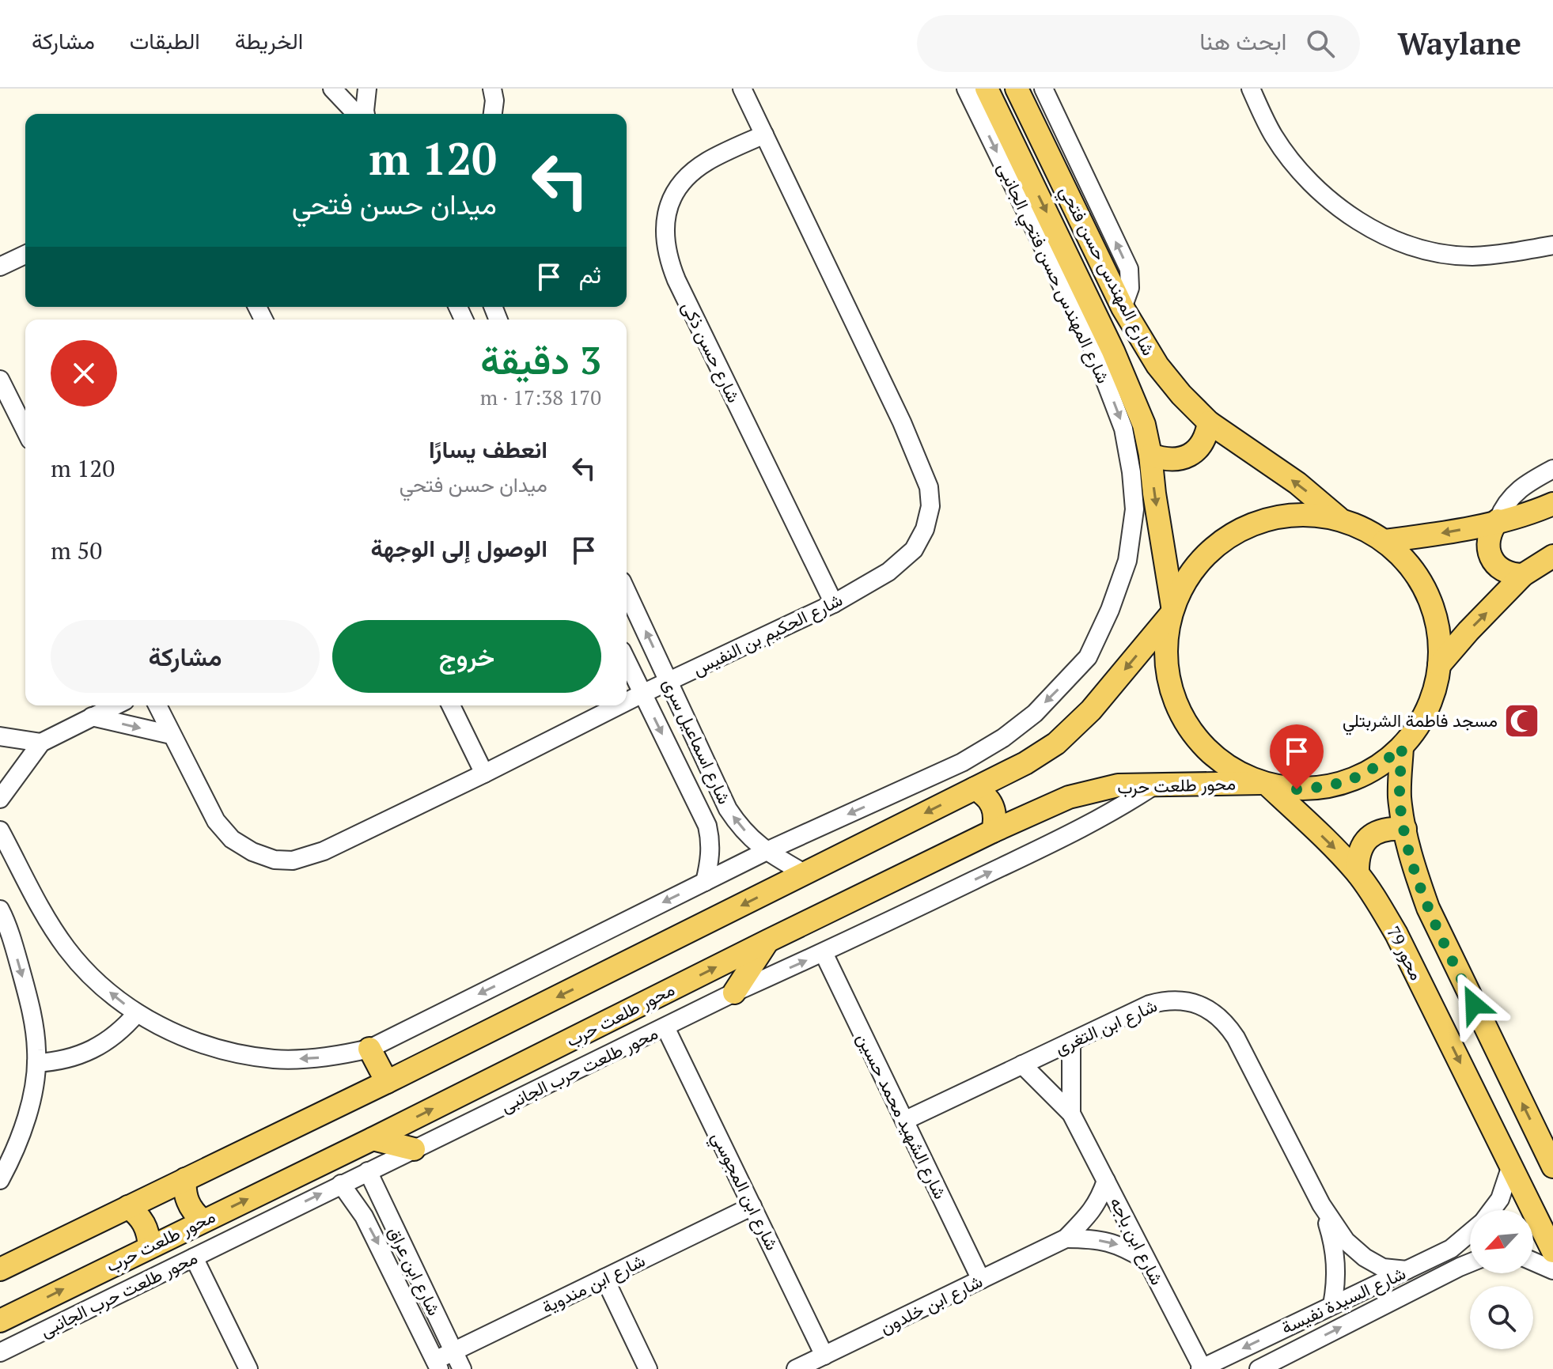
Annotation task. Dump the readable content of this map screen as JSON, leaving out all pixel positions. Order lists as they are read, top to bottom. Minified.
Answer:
{"streets":{"main road":["شارع المهندس حسن فتحي","محور طلعت حرب","محور 79"],"street":["شارع المهندس حسن فتحي الجانبى","شارع حسن ذكى","شارع الحكيم بن النفيس","شارع اسماعيل سرى","شارع ابن التغرى","محور طلعت حرب الجانبى","شارع الشهيد محمد حسين","شارع ابن المجوسي","شارع ابن باجه","شارع ابن عراق","شارع ابن مندوية","شارع السيدة نفيسة","شارع ابن خلدون"]},"crossings":[["شارع المهندس حسن فتحي","شارع المهندس حسن فتحي الجانبى"],["شارع المهندس حسن فتحي الجانبى","شارع اسماعيل سرى"],["شارع حسن ذكى","شارع الحكيم بن النفيس"],["شارع الحكيم بن النفيس","شارع اسماعيل سرى"],["محور طلعت حرب","محور 79"],["محور طلعت حرب","محور طلعت حرب الجانبى"],["محور 79","شارع السيدة نفيسة"],["شارع ابن التغرى","شارع الشهيد محمد حسين"],["شارع ابن التغرى","شارع ابن باجه"],["شارع ابن التغرى","شارع السيدة نفيسة"],["محور طلعت حرب الجانبى","شارع الشهيد محمد حسين"],["محور طلعت حرب الجانبى","شارع ابن المجوسي"],["محور طلعت حرب الجانبى","شارع ابن عراق"],["شارع الشهيد محمد حسين","شارع ابن خلدون"],["شارع ابن المجوسي","شارع ابن مندوية"],["شارع ابن المجوسي","شارع ابن خلدون"],["شارع ابن باجه","شارع السيدة نفيسة"],["شارع ابن باجه","شارع ابن خلدون"],["شارع ابن عراق","شارع ابن مندوية"]],"one_way":["محور طلعت حرب الجانبى"],"places":{"mosque":["مسجد فاطمة الشربتلي"]},"north":"bottom left","page":{"header":"Waylane","search":"ابحث هنا","nav":["الخريطة","الطبقات","مشاركة"],"turn":["120 m","ميدان حسن فتحي"],"then":"ثم","heading":["3 دقيقة","170 m · 17:38"],"list":[{"name":"انعطف يسارًا","note":"ميدان حسن فتحي","value":"120 m"},{"name":"الوصول إلى الوجهة","value":"50 m"}],"buttons":["خروج","مشاركة"]}}
